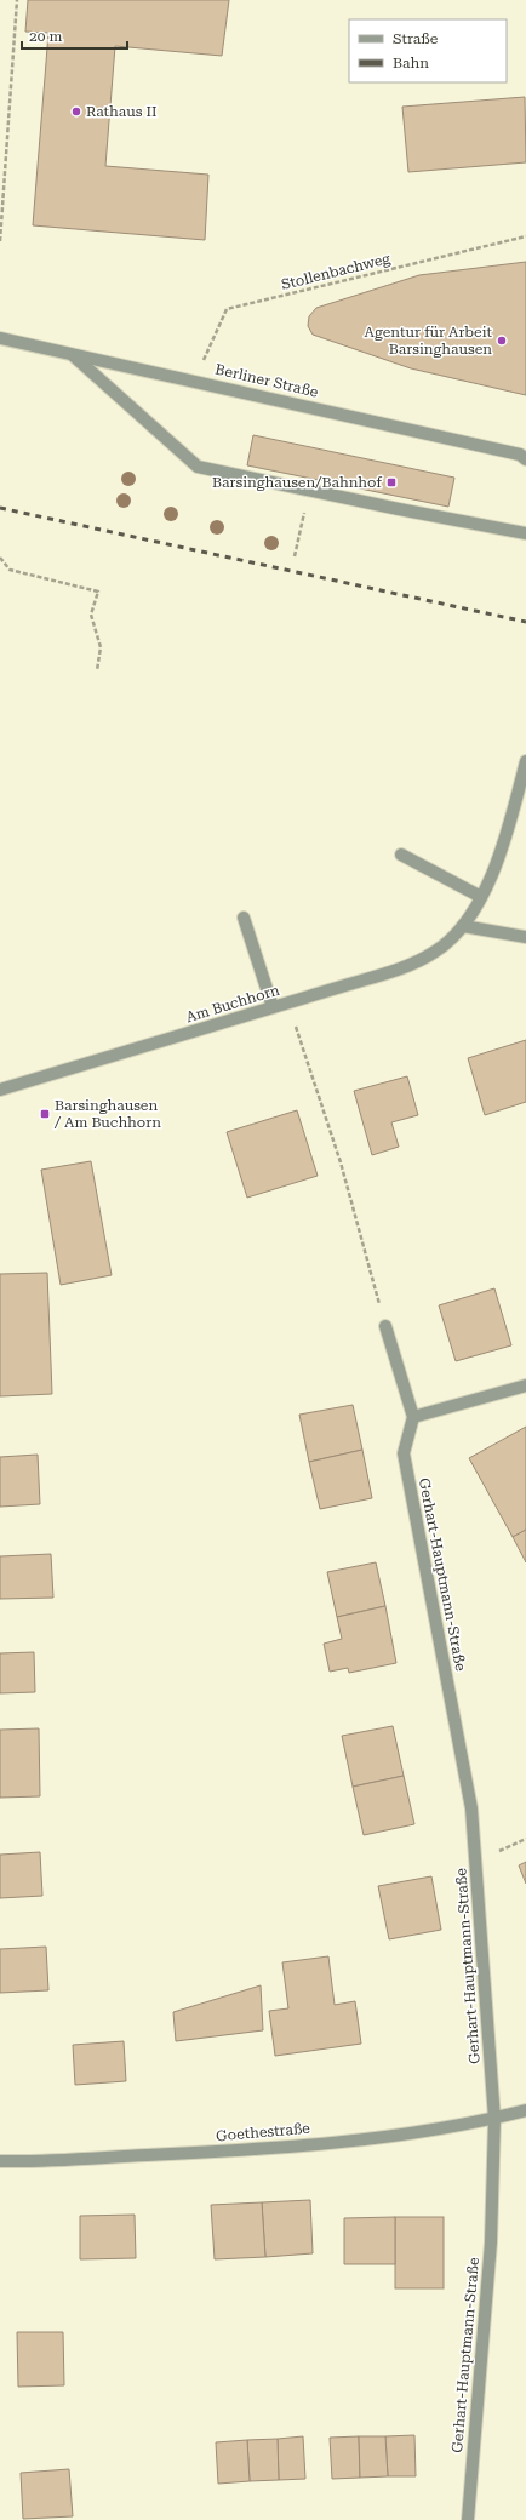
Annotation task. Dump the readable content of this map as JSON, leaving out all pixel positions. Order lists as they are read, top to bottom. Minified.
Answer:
{"streets":{"street":["Berliner Straße","Am Buchhorn","Gerhart-Hauptmann-Straße","Goethestraße"],"path":["Stollenbachweg"]},"crossings":[["Stollenbachweg","Berliner Straße"],["Gerhart-Hauptmann-Straße","Goethestraße"]],"places":{"other":["Rathaus II","Agentur für Arbeit Barsinghausen"],"transit":["Barsinghausen/Bahnhof","Barsinghausen / Am Buchhorn"]},"legend":["Straße","Bahn"],"scale_bar":"20 m"}
